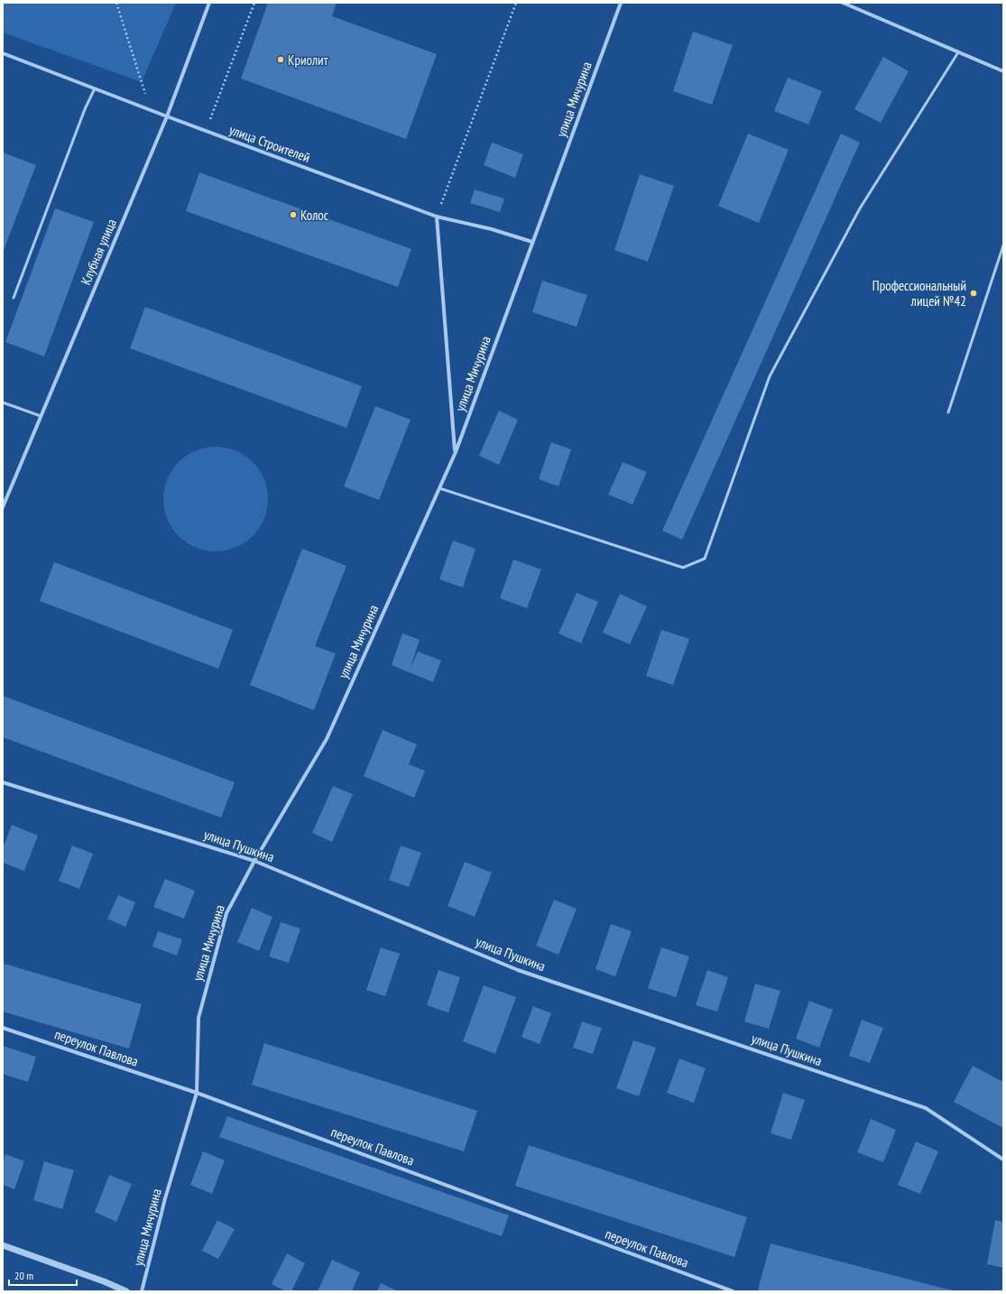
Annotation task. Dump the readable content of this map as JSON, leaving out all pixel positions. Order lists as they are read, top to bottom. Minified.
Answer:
{"streets":{"street":["улица Мичурина","улица Строителей","Клубная улица","улица Пушкина","переулок Павлова"]},"crossings":[["улица Мичурина","улица Строителей"],["улица Мичурина","улица Пушкина"],["улица Мичурина","переулок Павлова"],["улица Строителей","Клубная улица"]],"places":["Криолит","Колос","Профессиональный лицей №42"],"scale_bar":"20 m"}
